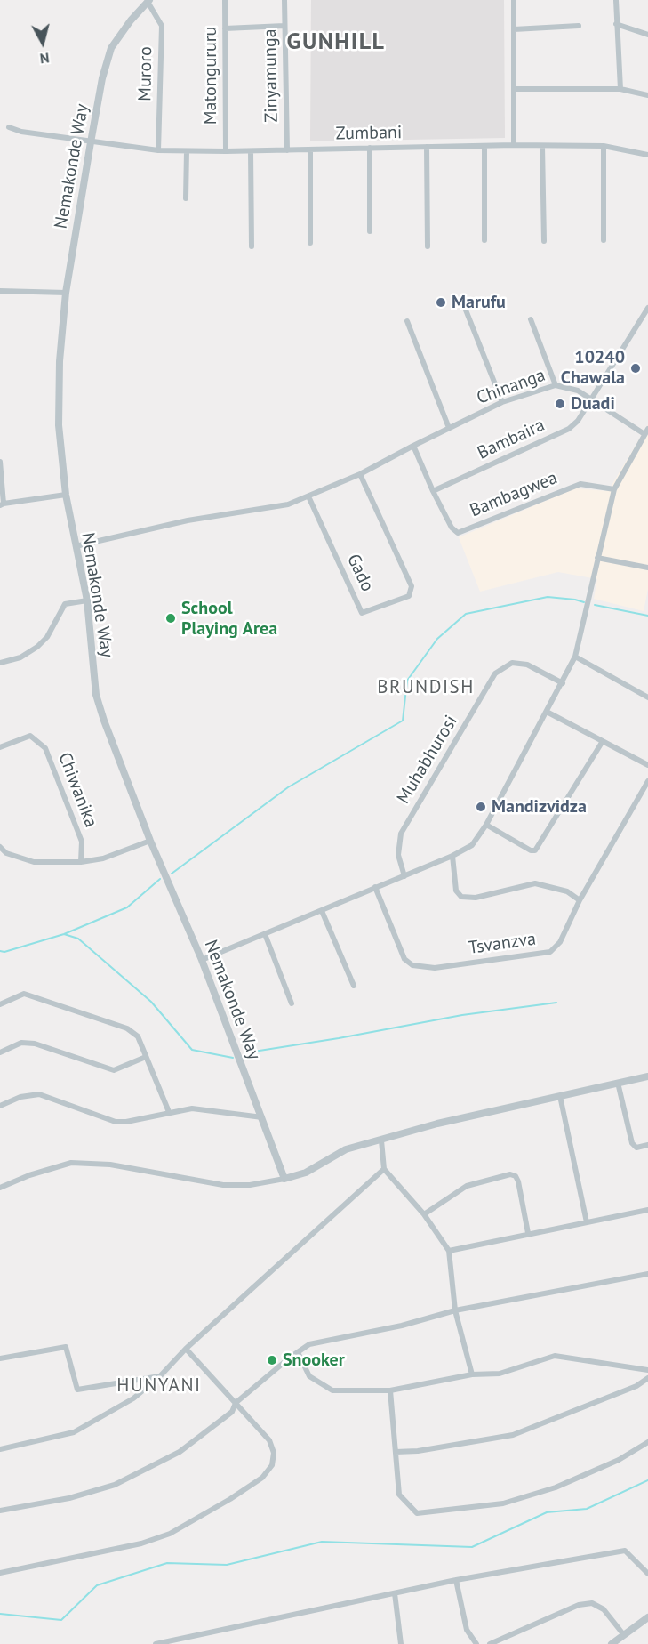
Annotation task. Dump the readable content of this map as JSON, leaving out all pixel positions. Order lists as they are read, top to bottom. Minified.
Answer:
{"streets":{"street":["Muroro","Matongururu","Zinyamunga","Zumbani","Nemakonde Way","Chinanga","Bambaira","Bambagwea","Gado","Muhabhurosi","Chiwanika","Tsvanzva"]},"crossings":[["Muroro","Zumbani"],["Muroro","Nemakonde Way"],["Matongururu","Zumbani"],["Zinyamunga","Zumbani"],["Zumbani","Nemakonde Way"],["Nemakonde Way","Chinanga"],["Chinanga","Bambaira"],["Chinanga","Bambagwea"],["Chinanga","Gado"],["Bambaira","Bambagwea"]],"districts":["GUNHILL","BRUNDISH","HUNYANI"],"places":["Marufu","10240 Chawala","Duadi","School Playing Area","Mandizvidza","Snooker"],"north":"bottom"}
